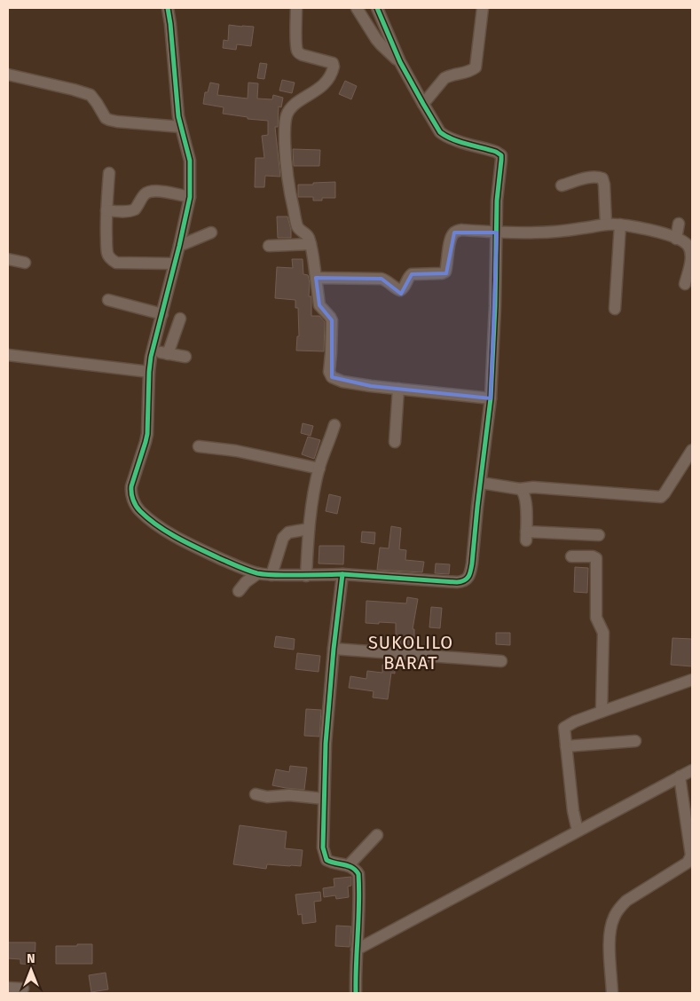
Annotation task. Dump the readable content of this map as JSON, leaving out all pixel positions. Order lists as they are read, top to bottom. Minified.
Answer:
{"districts":["SUKOLILO BARAT"],"north":"top"}
